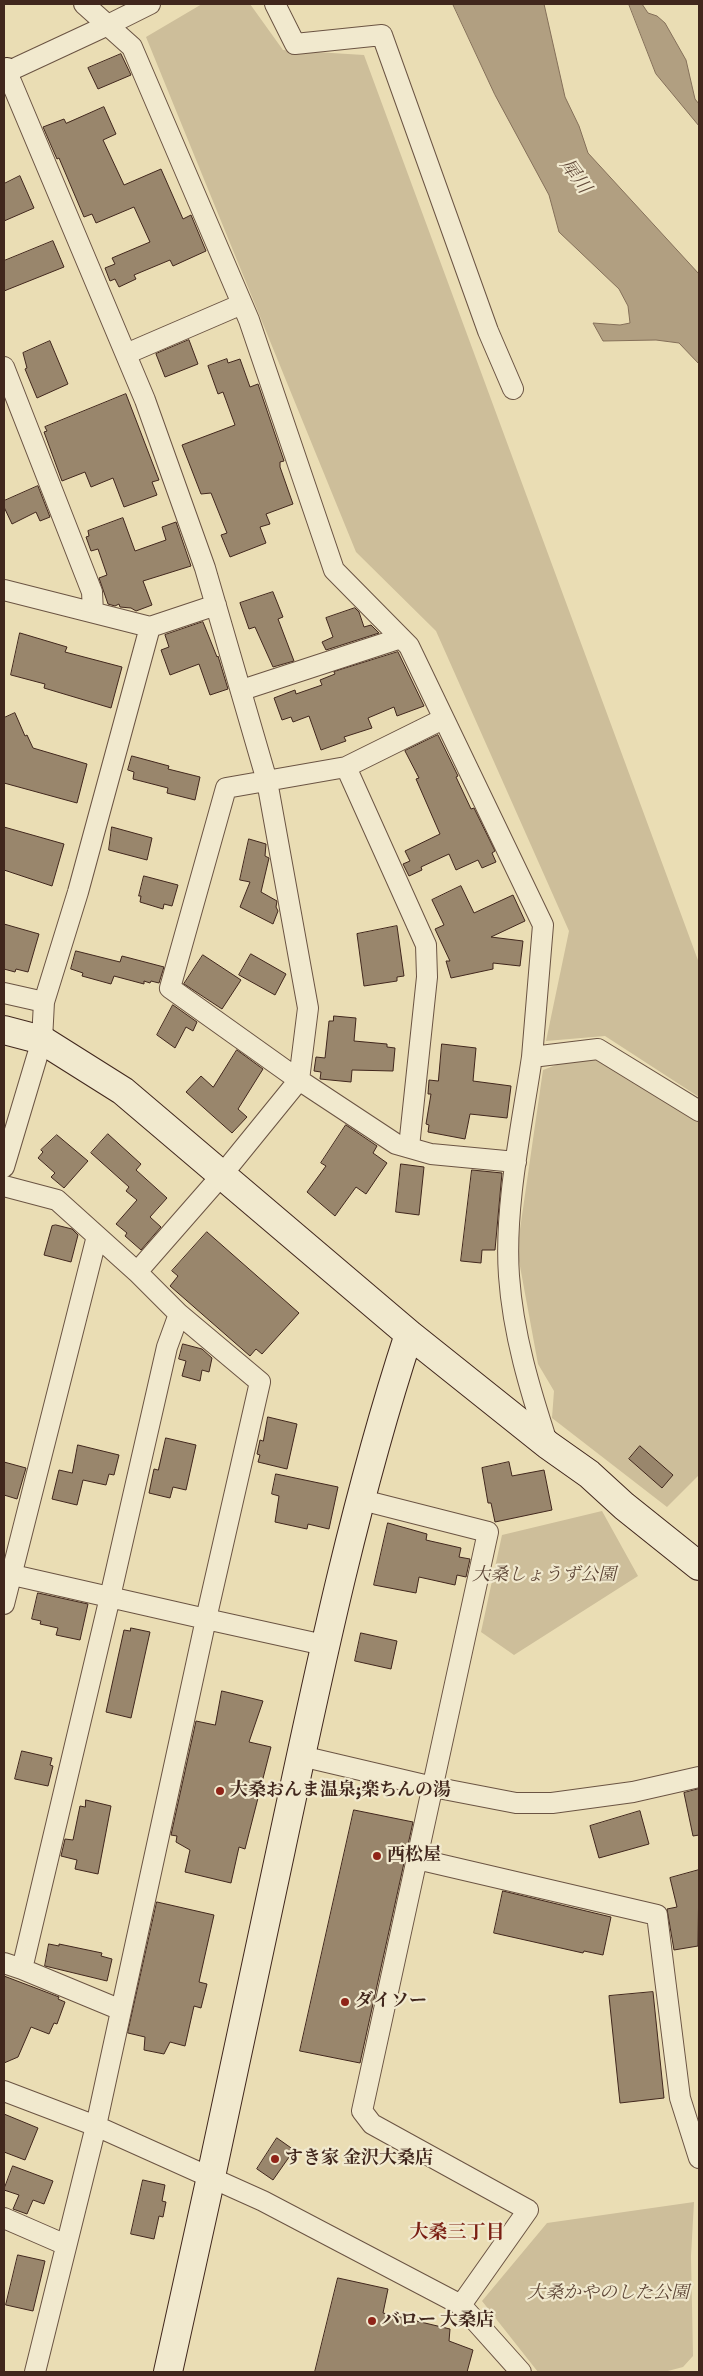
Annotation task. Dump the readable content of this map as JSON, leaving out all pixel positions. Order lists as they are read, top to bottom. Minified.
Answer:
{"districts":["大桑三丁目"],"water":["犀川"],"parks":["大桑しょうず公園","大桑かやのした公園"],"places":["大桑おんま温泉;楽ちんの湯","西松屋","ダイソー","すき家 金沢大桑店","バロー 大桑店"]}
